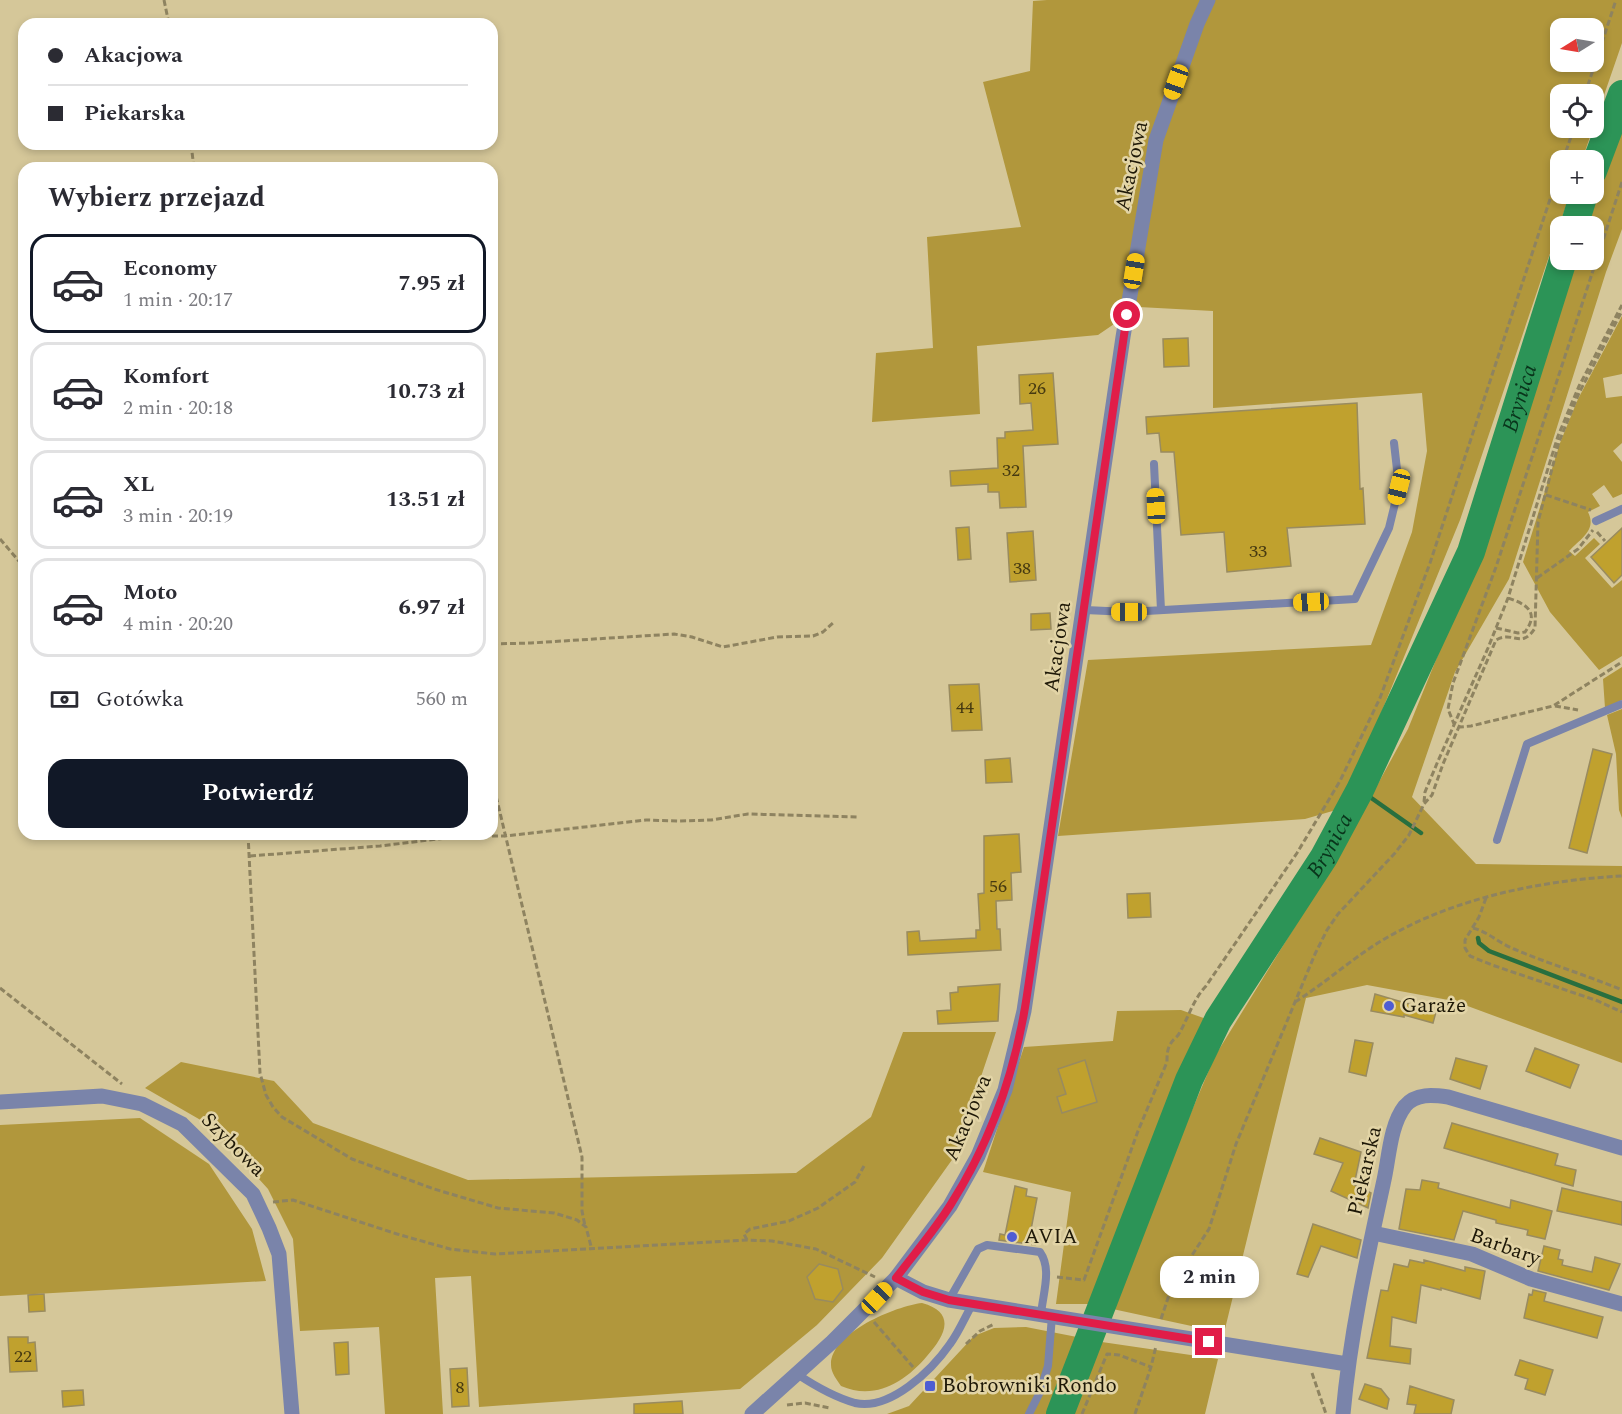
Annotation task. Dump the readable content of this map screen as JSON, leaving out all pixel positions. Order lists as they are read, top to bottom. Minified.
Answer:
{"streets":{"street":["Akacjowa","Szybowa","Piekarska","Barbary"]},"crossings":[["Piekarska","Barbary"]],"water":["Brynica"],"places":{"other":["Garaże","AVIA"],"transit":["Bobrowniki Rondo"]},"house_numbers":["26","32","33","38","44","56","22","8"],"north":"left","page":{"map_buttons":["+","−"],"banner":["Akacjowa","Piekarska"],"heading":"Wybierz przejazd","list":[{"name":"Economy","note":"1 min · 20:17","value":"7.95 zł"},{"name":"Komfort","note":"2 min · 20:18","value":"10.73 zł"},{"name":"XL","note":"3 min · 20:19","value":"13.51 zł"},{"name":"Moto","note":"4 min · 20:20","value":"6.97 zł"}],"pay":["Gotówka","560 m"],"buttons":"Potwierdź","bubble":"2 min"}}
